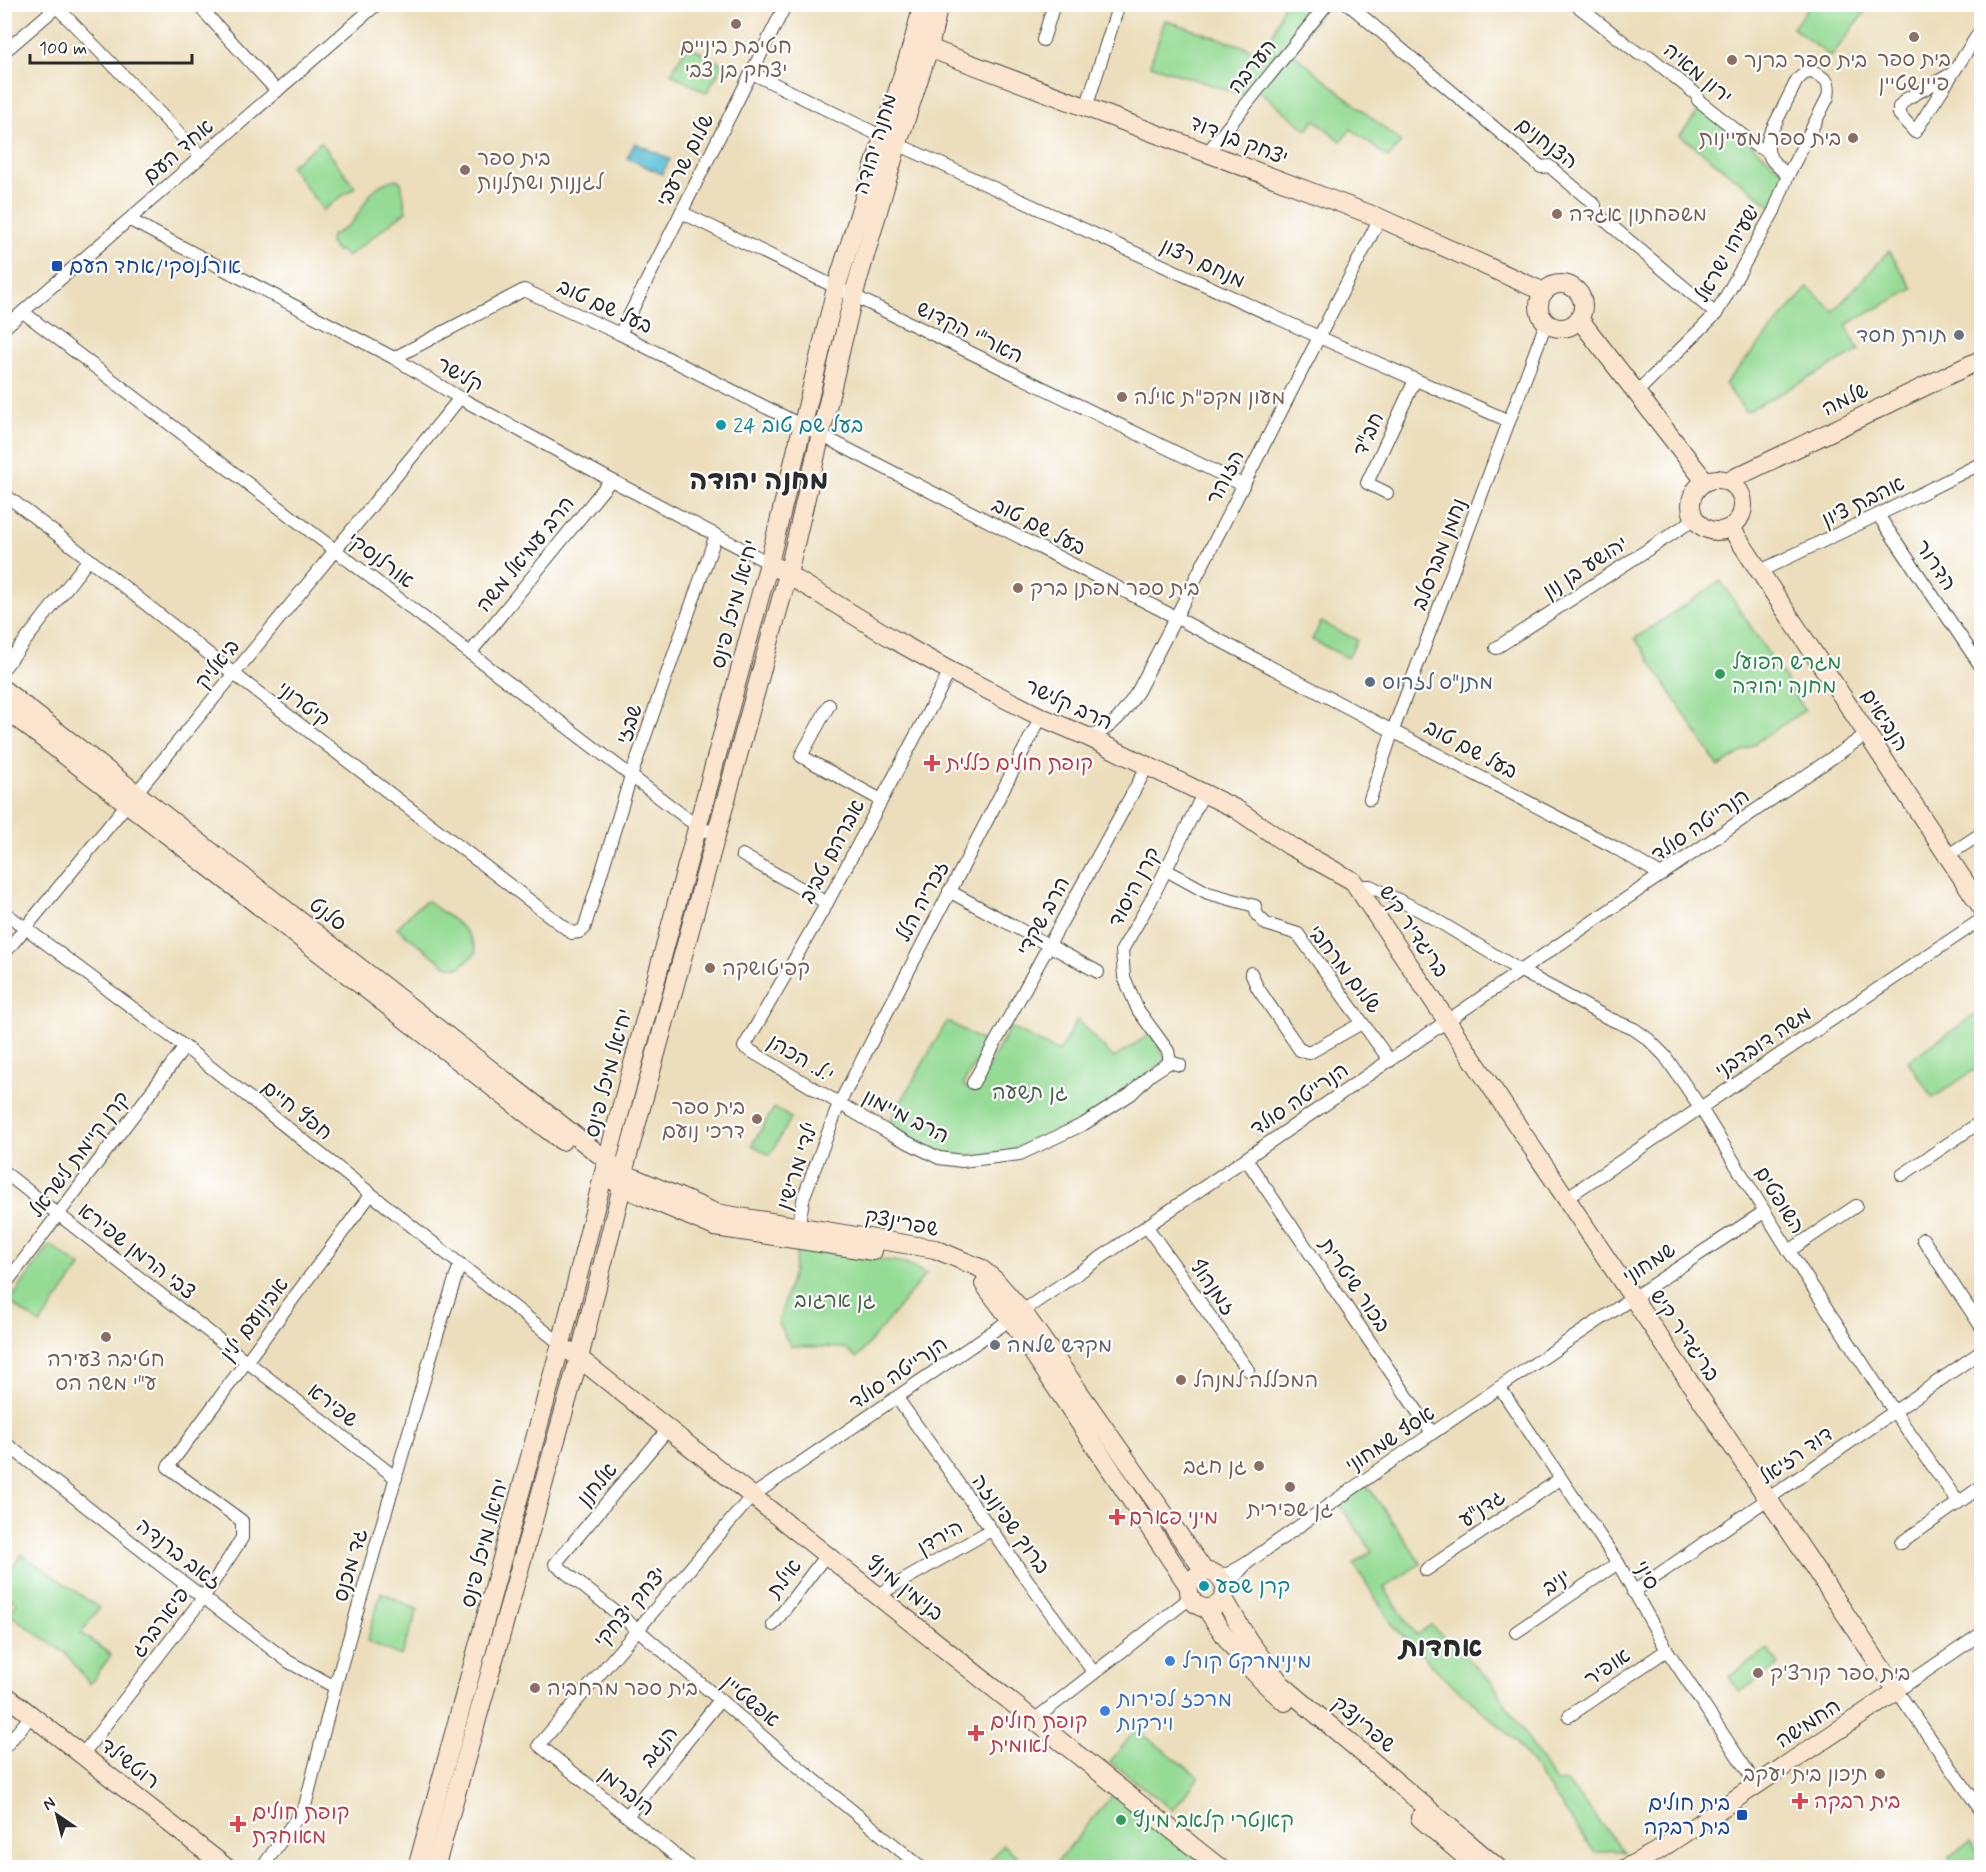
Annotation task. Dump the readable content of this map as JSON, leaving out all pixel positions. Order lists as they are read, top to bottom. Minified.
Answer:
{"streets":{"street":["הערבה","ירון מאיה","יצחק בן דוד","הצנחנים","מחנה יהודה","אחד העם","שלום שרעבי","ישעיהו ישראל","מנחם רצון","בעל שם טוב","האר\"י הקדוש","קלישר","שלמה","חב\"ד","הזוהר","אהבת ציון","הרב עמיאל משה","נחמן מברסלב","אורלנסקי","הדרור","יהושע בן נון","יחיאל מיכל פינס","ביאליק","קיטרוני","הרב קלישר","הנביאים","שבזי","הנרייטה סולד","אברהם טביב","קרן היסוד","זכריה הלל","סלנט","הרב שקדי","בריגדיר קיש","שלום מרחבי","משה דובדבני","י.ל. הכהן","חפץ חיים","הרב מיימון","קרן קיימת לישראל","ילדי מרישין","השופטים","שפרינצק","צבי הרמן שפירא","שמחוני","בכור שיטרית","זמנהוף","אבינועם ילין","שפירא","אסף שמחוני","דוד רזיאל","אלחנן","גדנ\"ע","ברוך שפינוזה","הירדן","זאב ברנדה","גד מכנס","סיני","אילת","יניב","בנימין מינץ","יצחק יצחקי","פיארברג","אופיר","אפשטיין","החמישה","הנגב","רוטשילד","הוברמן"]},"crossings":[["הערבה","יצחק בן דוד"],["ירון מאיה","ישעיהו ישראל"],["יצחק בן דוד","מחנה יהודה"],["יצחק בן דוד","הזוהר"],["יצחק בן דוד","נחמן מברסלב"],["הצנחנים","ישעיהו ישראל"],["מחנה יהודה","מנחם רצון"],["מחנה יהודה","האר\"י הקדוש"],["מחנה יהודה","יחיאל מיכל פינס"],["אחד העם","קלישר"],["אחד העם","אורלנסקי"],["שלום שרעבי","מנחם רצון"],["שלום שרעבי","בעל שם טוב"],["שלום שרעבי","האר\"י הקדוש"],["מנחם רצון","חב\"ד"],["מנחם רצון","הזוהר"],["מנחם רצון","נחמן מברסלב"],["בעל שם טוב","קלישר"],["בעל שם טוב","הזוהר"],["בעל שם טוב","נחמן מברסלב"],["בעל שם טוב","יחיאל מיכל פינס"],["בעל שם טוב","הנרייטה סולד"],["האר\"י הקדוש","הזוהר"],["האר\"י הקדוש","יחיאל מיכל פינס"],["קלישר","הרב עמיאל משה"],["קלישר","יחיאל מיכל פינס"],["קלישר","ביאליק"],["קלישר","הרב קלישר"],["קלישר","שבזי"],["שלמה","יהושע בן נון"],["שלמה","הנביאים"],["הזוהר","הרב קלישר"],["אהבת ציון","הדרור"],["אהבת ציון","הנביאים"],["הרב עמיאל משה","אורלנסקי"],["אורלנסקי","יחיאל מיכל פינס"],["אורלנסקי","ביאליק"],["אורלנסקי","שבזי"],["יהושע בן נון","הנביאים"],["יחיאל מיכל פינס","הרב קלישר"],["יחיאל מיכל פינס","סלנט"],["יחיאל מיכל פינס","חפץ חיים"],["יחיאל מיכל פינס","שפרינצק"],["יחיאל מיכל פינס","בנימין מינץ"],["ביאליק","קיטרוני"],["ביאליק","סלנט"],["ביאליק","חפץ חיים"],["קיטרוני","שבזי"],["הרב קלישר","אברהם טביב"],["הרב קלישר","קרן היסוד"],["הרב קלישר","זכריה הלל"],["הרב קלישר","הרב שקדי"],["הרב קלישר","בריגדיר קיש"],["הרב קלישר","השופטים"],["הנביאים","הנרייטה סולד"],["הנרייטה סולד","בריגדיר קיש"],["הנרייטה סולד","שלום מרחבי"],["הנרייטה סולד","השופטים"],["הנרייטה סולד","שפרינצק"],["הנרייטה סולד","בכור שיטרית"],["הנרייטה סולד","זמנהוף"],["הנרייטה סולד","ברוך שפינוזה"],["הנרייטה סולד","בנימין מינץ"],["הנרייטה סולד","יצחק יצחקי"],["אברהם טביב","י.ל. הכהן"],["קרן היסוד","שלום מרחבי"],["קרן היסוד","הרב מיימון"],["זכריה הלל","י.ל. הכהן"],["זכריה הלל","הרב מיימון"],["זכריה הלל","ילדי מרישין"],["סלנט","שפרינצק"],["בריגדיר קיש","משה דובדבני"],["בריגדיר קיש","השופטים"],["בריגדיר קיש","שמחוני"],["בריגדיר קיש","דוד רזיאל"],["בריגדיר קיש","החמישה"],["משה דובדבני","השופטים"],["י.ל. הכהן","הרב מיימון"],["י.ל. הכהן","ילדי מרישין"],["חפץ חיים","קרן קיימת לישראל"],["חפץ חיים","אבינועם ילין"],["חפץ חיים","גד מכנס"],["חפץ חיים","בנימין מינץ"],["הרב מיימון","ילדי מרישין"],["קרן קיימת לישראל","צבי הרמן שפירא"],["ילדי מרישין","שפרינצק"],["השופטים","שמחוני"],["השופטים","דוד רזיאל"],["שפרינצק","אסף שמחוני"],["צבי הרמן שפירא","אבינועם ילין"],["צבי הרמן שפירא","שפירא"],["שמחוני","אסף שמחוני"],["בכור שיטרית","אסף שמחוני"],["אבינועם ילין","שפירא"],["אבינועם ילין","פיארברג"],["שפירא","גד מכנס"],["אסף שמחוני","סיני"],["דוד רזיאל","סיני"],["אלחנן","בנימין מינץ"],["אלחנן","אפשטיין"],["גדנ\"ע","סיני"],["ברוך שפינוזה","הירדן"],["הירדן","בנימין מינץ"],["זאב ברנדה","גד מכנס"],["זאב ברנדה","פיארברג"],["סיני","יניב"],["סיני","אופיר"],["סיני","החמישה"],["אילת","בנימין מינץ"],["בנימין מינץ","יצחק יצחקי"],["יצחק יצחקי","אפשטיין"],["יצחק יצחקי","הוברמן"],["פיארברג","רוטשילד"],["אפשטיין","הנגב"],["הנגב","הוברמן"]],"districts":["מחנה יהודה","אחדות"],"parks":["גן תשעה","גן ארגוב"],"places":{"other":["חטיבת ביניים יצחק בן צבי","בית ספר פיינשטיין","בית ספר ברנר","בית ספר מעיינות","בית ספר לגננות ושתלנות","משפחתון אגדה","תורת חסד","מעון מקפ\"ת אילה","בעל שם טוב 24","בית ספר מפתן ברק","מגרש הפועל מחנה יהודה","מתנ\"ס לזרוס","קפיטושקה","בית ספר דרכי נועם","חטיבה צעירה ע\"י משה הס","מקדש שלמה","המכללה למנהל","גן חגב","גן שפירית","קרן שפע","מינימרקט קורל","בית ספר קורצ'ק","בית ספר מרחביה","מרכז לפירות וירקות","תיכון בית יעקב","קאנטרי קלאב מינץ"],"transit":["אורלנסקי/אחד העם","בית חולים בית רבקה"],"health":["קופת חולים כללית","מיני פארם","קופת חולים לאומית","בית רבקה","קופת חולים מאוחדת"]},"scale_bar":"100 m","north":"top left"}
